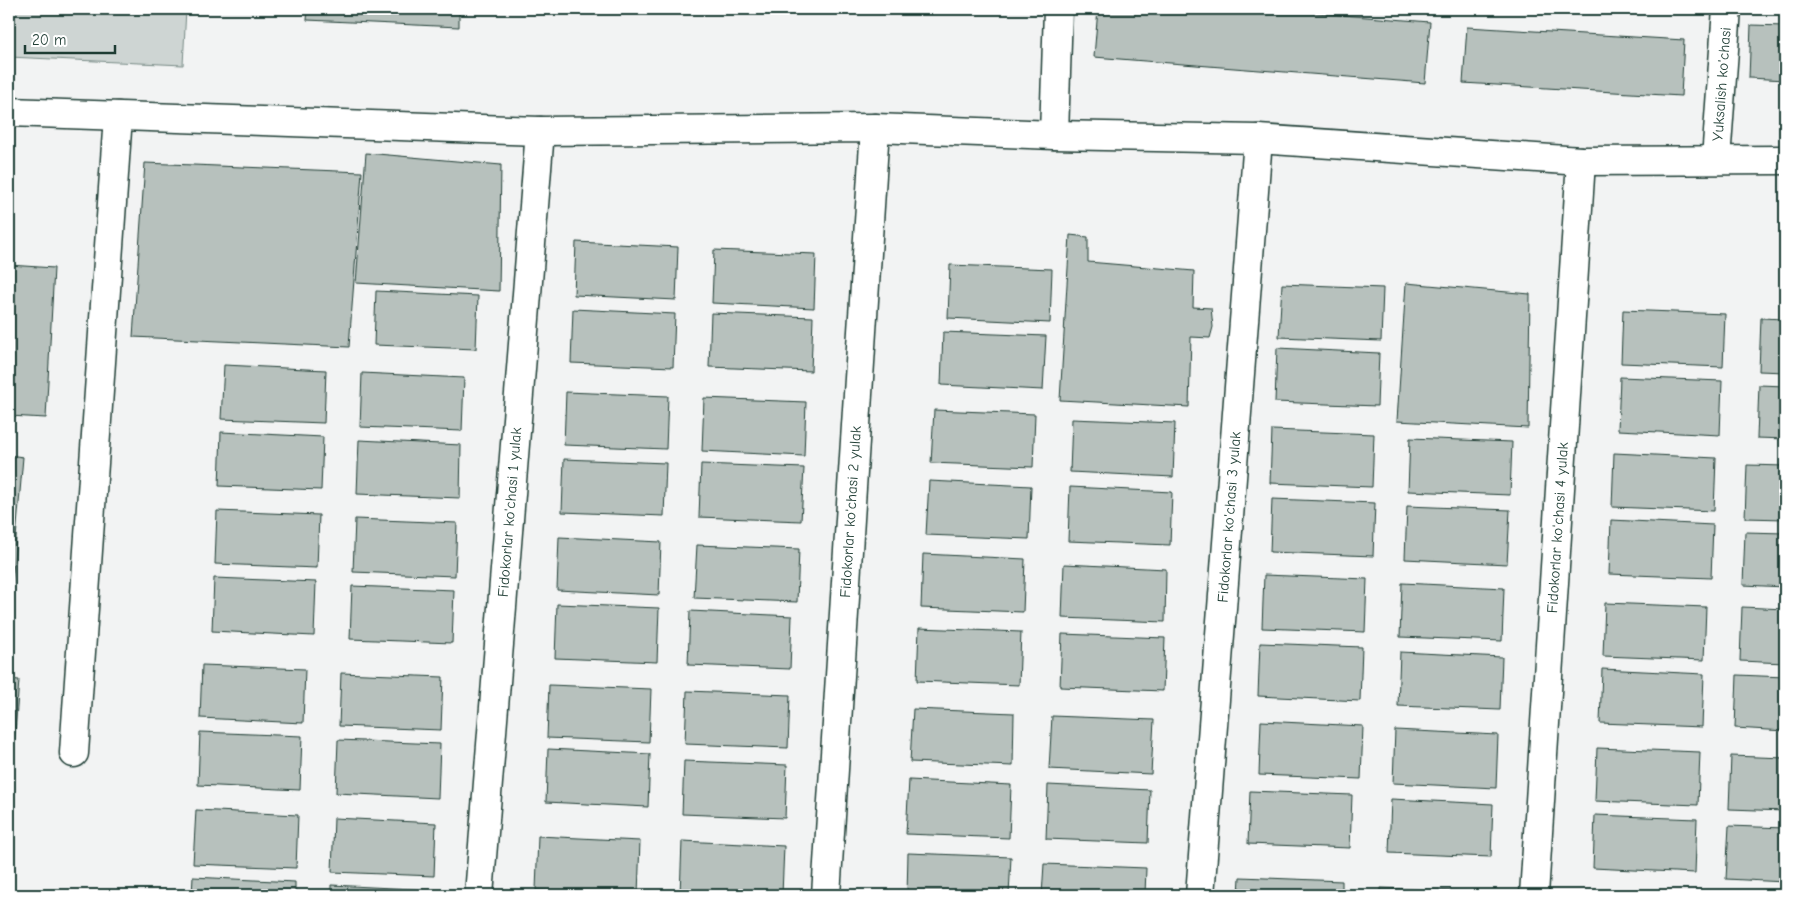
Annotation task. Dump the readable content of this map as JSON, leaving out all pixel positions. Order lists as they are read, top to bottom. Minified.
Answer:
{"streets":{"street":["Yuksalish ko'chasi","Fidokorlar ko'chasi 2 yulak","Fidokorlar ko'chasi 1 yulak","Fidokorlar ko'chasi 3 yulak","Fidokorlar ko'chasi 4 yulak"]},"scale_bar":"20 m"}
